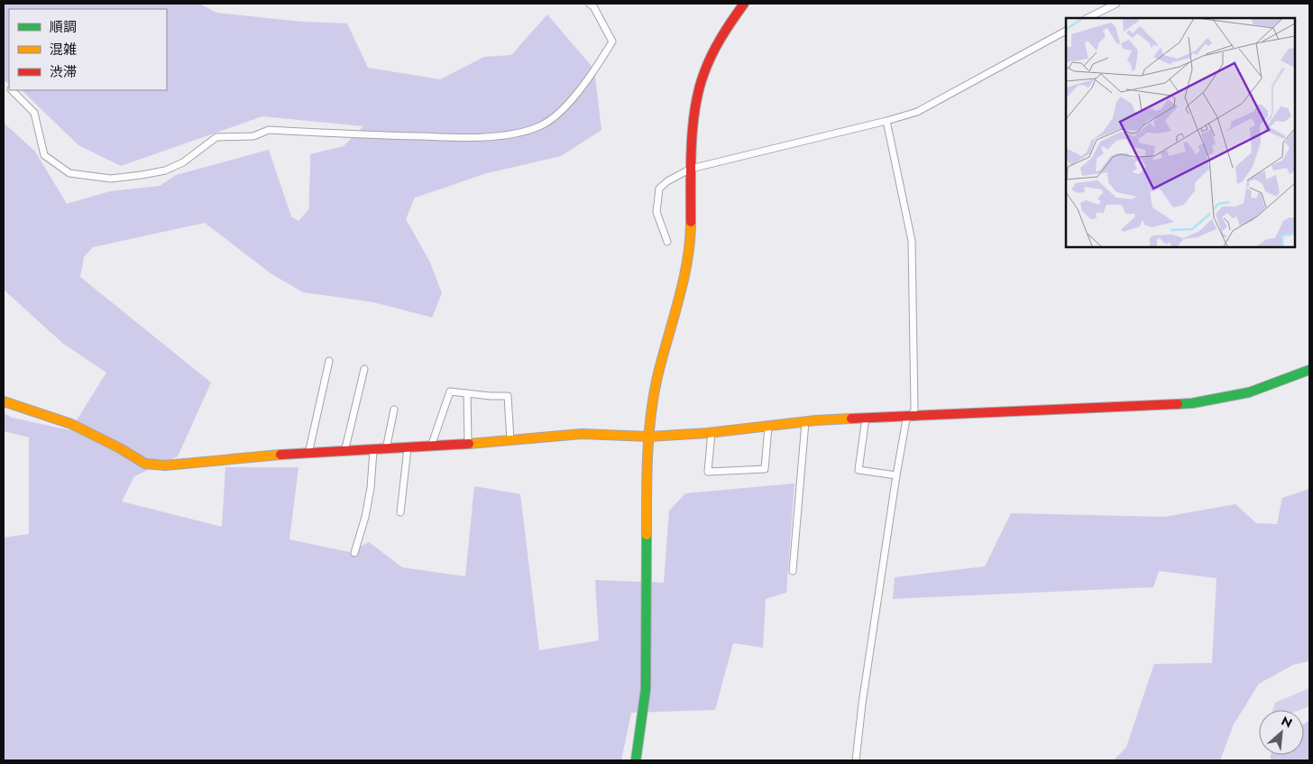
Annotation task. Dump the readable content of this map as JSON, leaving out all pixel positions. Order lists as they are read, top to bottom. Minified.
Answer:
{"legend":["順調","混雑","渋滞"],"north":"top right"}
